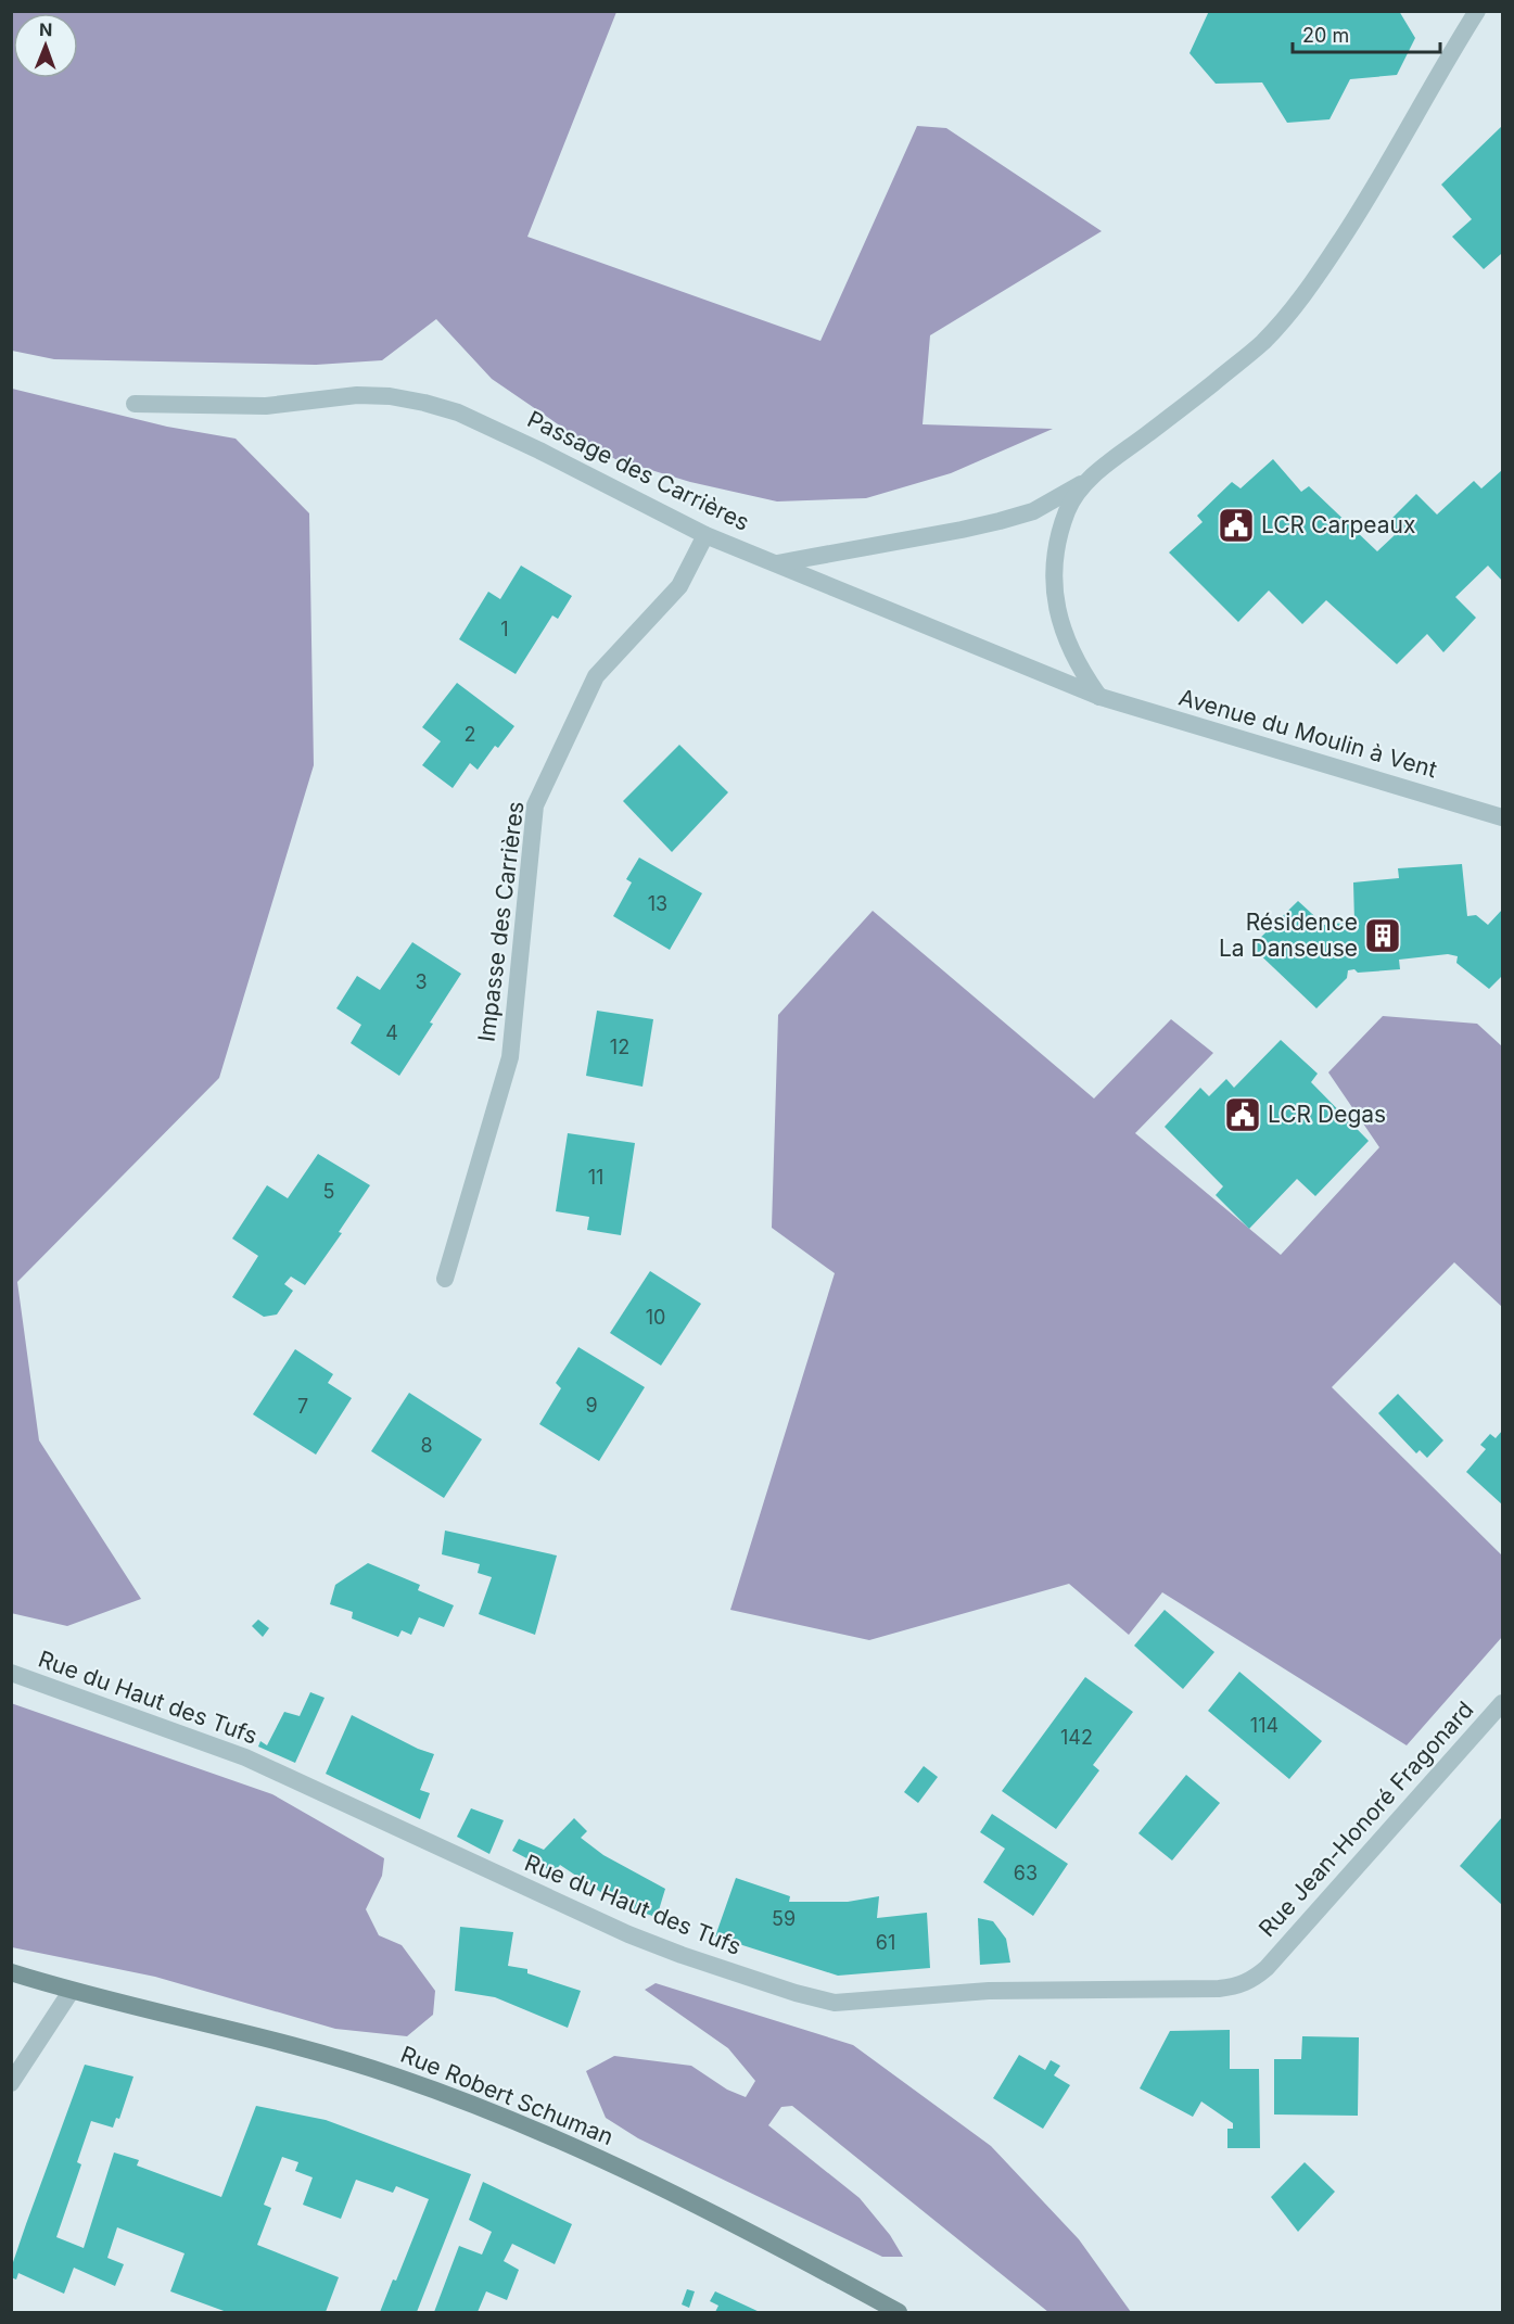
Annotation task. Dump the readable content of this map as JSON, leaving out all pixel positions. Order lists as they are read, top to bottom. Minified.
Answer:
{"streets":{"main road":["Rue Robert Schuman"],"street":["Passage des Carrières","Avenue du Moulin à Vent","Impasse des Carrières","Rue du Haut des Tufs","Rue Jean-Honoré Fragonard"]},"crossings":[["Passage des Carrières","Avenue du Moulin à Vent"],["Passage des Carrières","Impasse des Carrières"],["Rue du Haut des Tufs","Rue Jean-Honoré Fragonard"]],"places":{"public building":["LCR Carpeaux","LCR Degas"],"building":["Résidence La Danseuse"]},"house_numbers":["1","2","13","3","4","12","11","5","10","9","7","8","114","142","63","59","61"],"scale_bar":"20 m","north":"top"}
